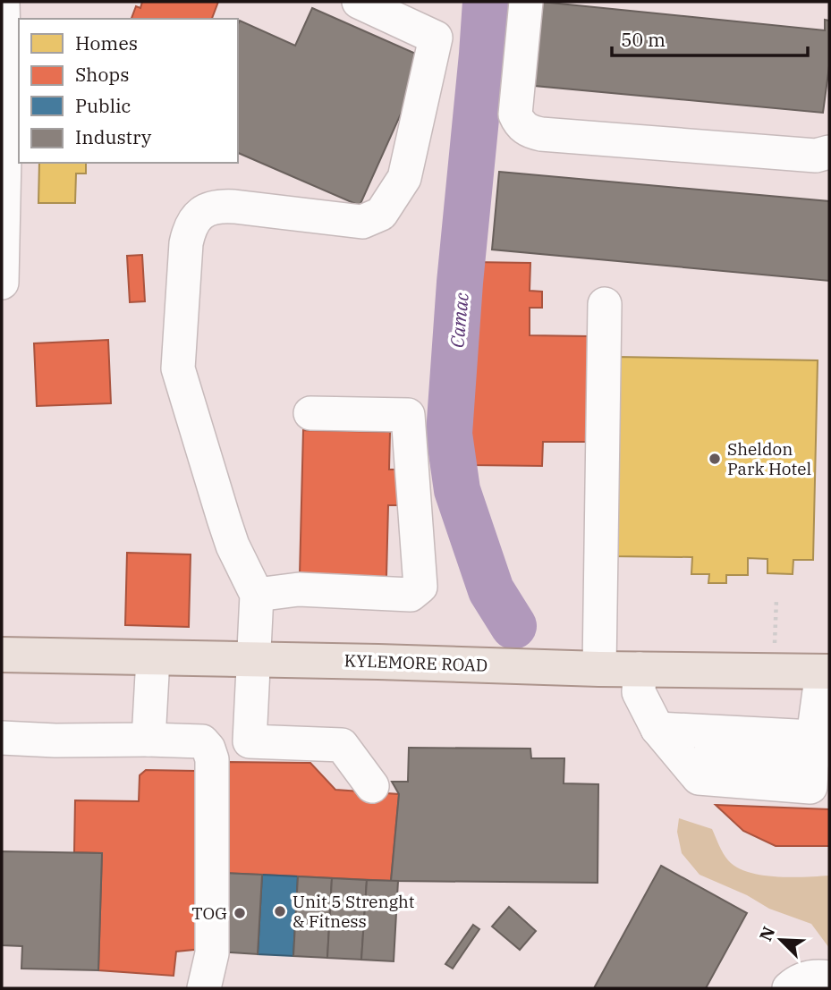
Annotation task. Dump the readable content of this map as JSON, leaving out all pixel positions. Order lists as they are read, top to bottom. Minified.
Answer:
{"streets":{"main road":["KYLEMORE ROAD"]},"water":["Camac"],"places":["Sheldon Park Hotel","Unit 5 Strenght & Fitness","TOG"],"legend":["Homes","Shops","Public","Industry"],"scale_bar":"50 m","north":"top left"}
